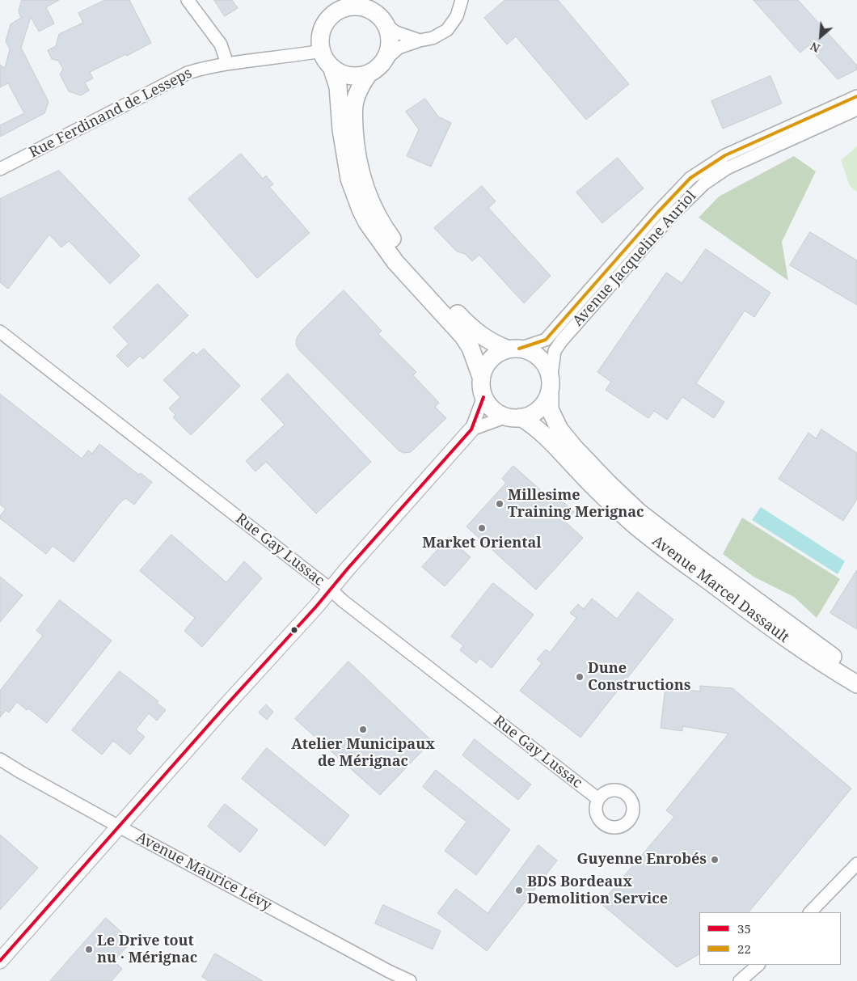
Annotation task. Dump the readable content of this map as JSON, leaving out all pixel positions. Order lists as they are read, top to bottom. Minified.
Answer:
{"streets":{"main road":["Avenue Marcel Dassault"],"street":["Rue Ferdinand de Lesseps","Avenue Jacqueline Auriol","Rue Gay Lussac","Avenue Maurice Lévy"]},"crossings":[["Avenue Jacqueline Auriol","Avenue Marcel Dassault"]],"places":["Millesime Training Merignac","Market Oriental","Dune Constructions","Atelier Municipaux de Mérignac","Guyenne Enrobés","BDS Bordeaux Demolition Service","Le Drive tout nu · Mérignac"],"lines":["transit line 22","transit line 35"],"legend":["35","22"],"north":"bottom left"}
